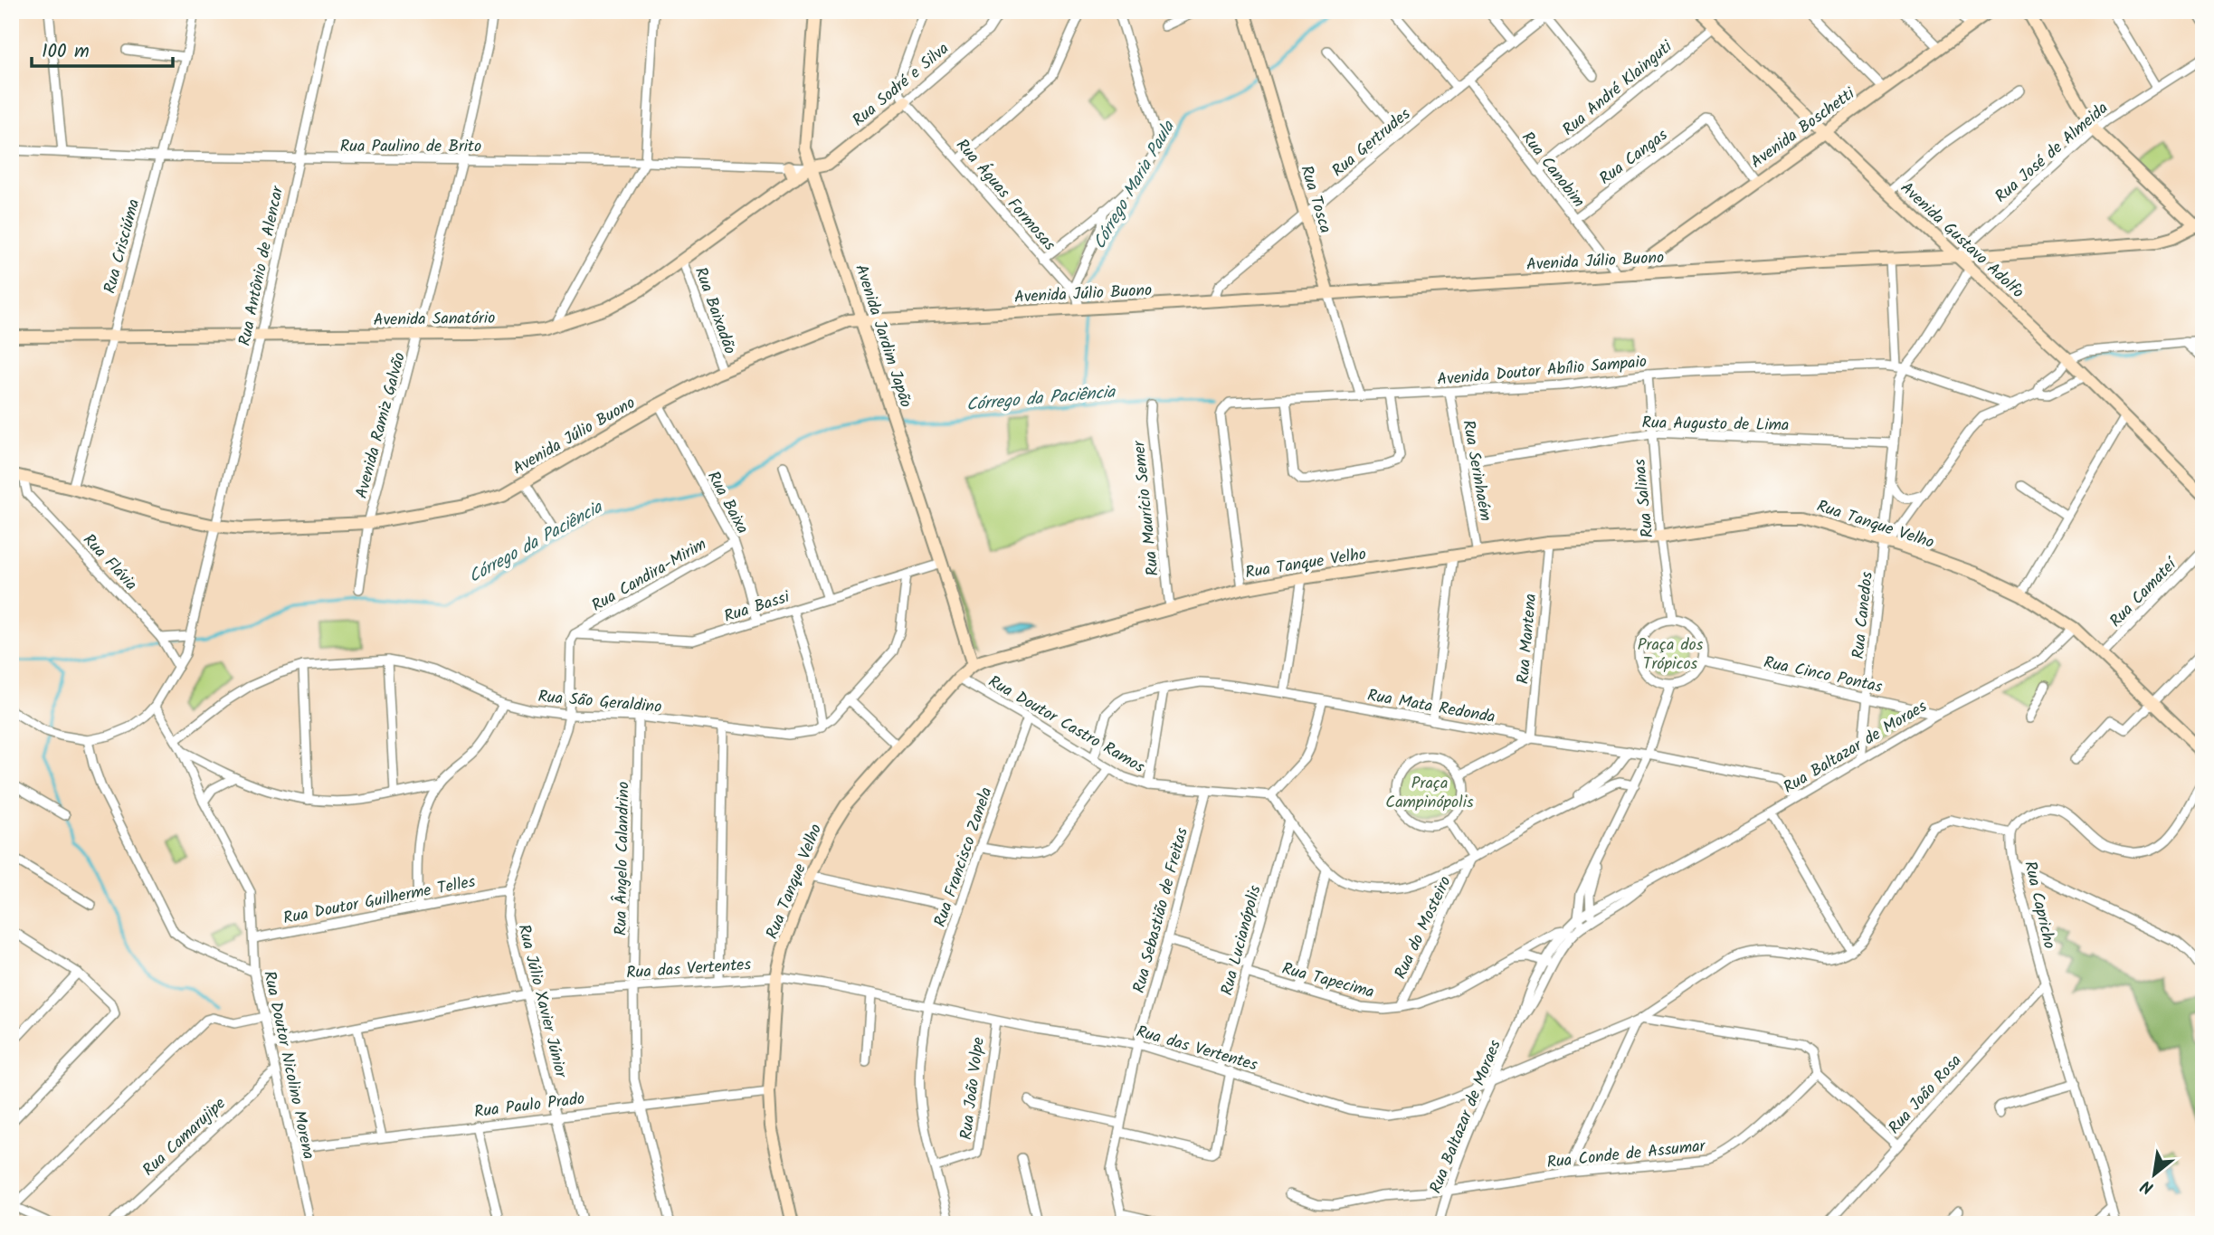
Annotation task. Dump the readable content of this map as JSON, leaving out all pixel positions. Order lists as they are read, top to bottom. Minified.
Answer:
{"streets":{"street":["Rua Sodré e Silva","Rua André Klainguti","Avenida Boschetti","Rua Gertrudes","Rua Paulino de Brito","Rua José de Almeida","Rua Cangas","Rua Canobim","Rua Águas Formosas","Rua Tosca","Avenida Gustavo Adolfo","Rua Crisciúma","Avenida Júlio Buono","Rua Antônio de Alencar","Rua Baixadão","Avenida Sanatório","Avenida Jardim Japão","Avenida Doutor Abílio Sampaio","Rua Augusto de Lima","Avenida Ramiz Galvão","Rua Serinhaém","Rua Salinas","Rua Baixa","Rua Maurício Semer","Rua Tanque Velho","Rua Flávia","Rua Candira-Mirim","Rua Camateí","Rua Bassi","Rua Canedos","Rua Mantena","Rua Cinco Pontas","Rua São Geraldino","Rua Mata Redonda","Rua Doutor Castro Ramos","Rua Baltazar de Moraes","Rua Francisco Zanela","Rua Ângelo Calandrino","Rua Doutor Guilherme Telles","Rua Capricho","Rua Sebastião de Freitas","Rua do Mosteiro","Rua Lucianópolis","Rua das Vertentes","Rua Tapecima","Rua Júlio Xavier Júnior","Rua Doutor Nicolino Morena","Rua João Volpe","Rua João Rosa","Rua Paulo Prado","Rua Camarujipe","Rua Conde de Assumar"]},"crossings":[["Rua Sodré e Silva","Rua Paulino de Brito"],["Rua Sodré e Silva","Rua Águas Formosas"],["Rua Sodré e Silva","Avenida Sanatório"],["Rua Sodré e Silva","Avenida Jardim Japão"],["Rua André Klainguti","Rua Canobim"],["Rua André Klainguti","Avenida Gustavo Adolfo"],["Avenida Boschetti","Rua Cangas"],["Avenida Boschetti","Avenida Gustavo Adolfo"],["Avenida Boschetti","Avenida Júlio Buono"],["Rua Gertrudes","Rua Canobim"],["Rua Gertrudes","Rua Tosca"],["Rua Gertrudes","Avenida Júlio Buono"],["Rua Paulino de Brito","Rua Crisciúma"],["Rua Paulino de Brito","Rua Antônio de Alencar"],["Rua Paulino de Brito","Avenida Sanatório"],["Rua Paulino de Brito","Avenida Jardim Japão"],["Rua Paulino de Brito","Avenida Ramiz Galvão"],["Rua José de Almeida","Avenida Gustavo Adolfo"],["Rua José de Almeida","Avenida Júlio Buono"],["Rua Cangas","Rua Canobim"],["Rua Canobim","Avenida Júlio Buono"],["Rua Águas Formosas","Avenida Júlio Buono"],["Rua Tosca","Avenida Júlio Buono"],["Rua Tosca","Avenida Doutor Abílio Sampaio"],["Avenida Gustavo Adolfo","Avenida Júlio Buono"],["Rua Crisciúma","Avenida Júlio Buono"],["Rua Crisciúma","Avenida Sanatório"],["Avenida Júlio Buono","Rua Antônio de Alencar"],["Avenida Júlio Buono","Rua Baixadão"],["Avenida Júlio Buono","Avenida Jardim Japão"],["Avenida Júlio Buono","Avenida Ramiz Galvão"],["Avenida Júlio Buono","Rua Baixa"],["Avenida Júlio Buono","Rua Flávia"],["Rua Antônio de Alencar","Avenida Sanatório"],["Rua Antônio de Alencar","Rua Flávia"],["Rua Antônio de Alencar","Rua Doutor Nicolino Morena"],["Rua Baixadão","Avenida Sanatório"],["Avenida Sanatório","Avenida Jardim Japão"],["Avenida Sanatório","Avenida Ramiz Galvão"],["Avenida Jardim Japão","Rua Tanque Velho"],["Avenida Jardim Japão","Rua Bassi"],["Avenida Doutor Abílio Sampaio","Rua Serinhaém"],["Avenida Doutor Abílio Sampaio","Rua Salinas"],["Avenida Doutor Abílio Sampaio","Rua Tanque Velho"],["Avenida Doutor Abílio Sampaio","Rua Canedos"],["Rua Augusto de Lima","Rua Serinhaém"],["Rua Augusto de Lima","Rua Salinas"],["Rua Augusto de Lima","Rua Canedos"],["Rua Serinhaém","Rua Tanque Velho"],["Rua Salinas","Rua Tanque Velho"],["Rua Salinas","Rua Cinco Pontas"],["Rua Baixa","Rua Candira-Mirim"],["Rua Baixa","Rua Bassi"],["Rua Maurício Semer","Rua Tanque Velho"],["Rua Tanque Velho","Rua Camateí"],["Rua Tanque Velho","Rua Canedos"],["Rua Tanque Velho","Rua Mantena"],["Rua Tanque Velho","Rua Doutor Castro Ramos"],["Rua Tanque Velho","Rua Baltazar de Moraes"],["Rua Tanque Velho","Rua das Vertentes"],["Rua Tanque Velho","Rua Paulo Prado"],["Rua Candira-Mirim","Rua Bassi"],["Rua Candira-Mirim","Rua Júlio Xavier Júnior"],["Rua Bassi","Rua Júlio Xavier Júnior"],["Rua Canedos","Rua Cinco Pontas"],["Rua Canedos","Rua Baltazar de Moraes"],["Rua Mantena","Rua Mata Redonda"],["Rua Cinco Pontas","Rua Baltazar de Moraes"],["Rua São Geraldino","Rua Ângelo Calandrino"],["Rua São Geraldino","Rua Júlio Xavier Júnior"],["Rua São Geraldino","Rua Doutor Nicolino Morena"],["Rua Mata Redonda","Rua Doutor Castro Ramos"],["Rua Mata Redonda","Rua Baltazar de Moraes"],["Rua Doutor Castro Ramos","Rua Francisco Zanela"],["Rua Doutor Castro Ramos","Rua Sebastião de Freitas"],["Rua Baltazar de Moraes","Rua das Vertentes"],["Rua Baltazar de Moraes","Rua Tapecima"],["Rua Baltazar de Moraes","Rua Conde de Assumar"],["Rua Francisco Zanela","Rua das Vertentes"],["Rua Francisco Zanela","Rua João Volpe"],["Rua Ângelo Calandrino","Rua das Vertentes"],["Rua Ângelo Calandrino","Rua Paulo Prado"],["Rua Doutor Guilherme Telles","Rua Júlio Xavier Júnior"],["Rua Doutor Guilherme Telles","Rua Doutor Nicolino Morena"],["Rua Capricho","Rua João Rosa"],["Rua Sebastião de Freitas","Rua das Vertentes"],["Rua do Mosteiro","Rua Tapecima"],["Rua Lucianópolis","Rua das Vertentes"],["Rua Lucianópolis","Rua Tapecima"],["Rua das Vertentes","Rua Júlio Xavier Júnior"],["Rua das Vertentes","Rua Doutor Nicolino Morena"],["Rua das Vertentes","Rua João Volpe"],["Rua Júlio Xavier Júnior","Rua Paulo Prado"],["Rua Doutor Nicolino Morena","Rua Paulo Prado"],["Rua Doutor Nicolino Morena","Rua Camarujipe"]],"water":["Córrego Maria Paula","Córrego da Paciência"],"parks":["Praça dos Trópicos","Praça Campinópolis"],"scale_bar":"100 m","north":"bottom left"}
